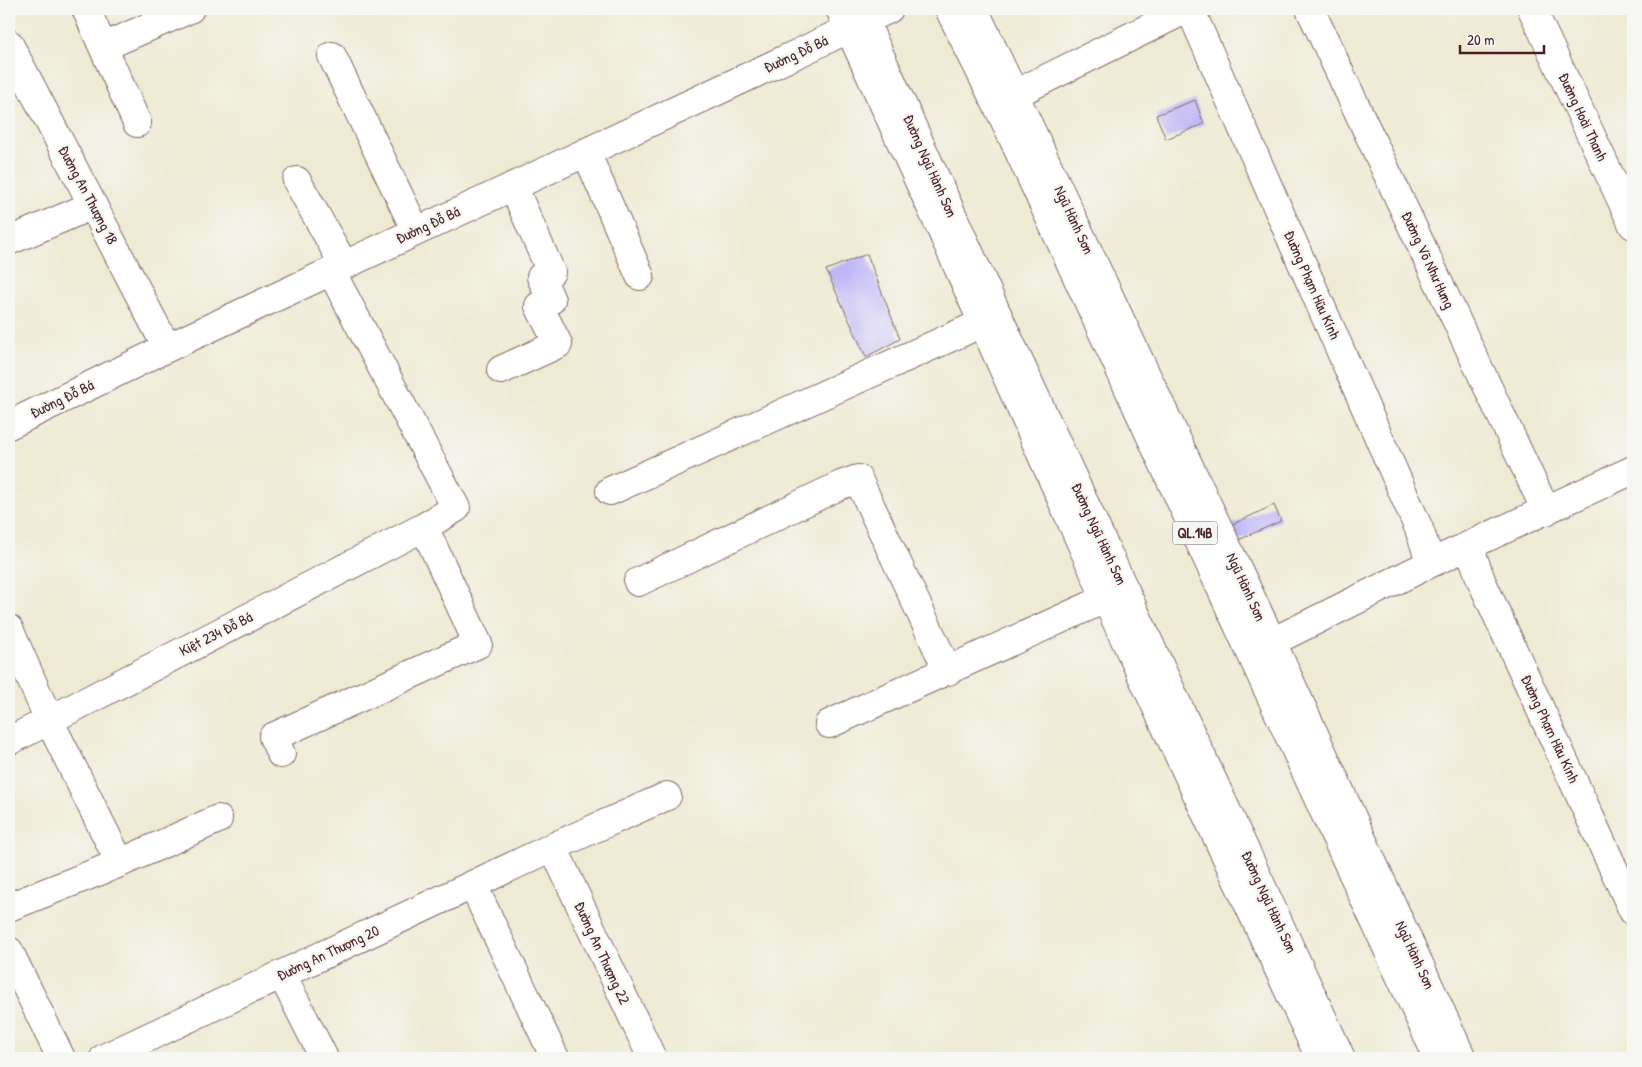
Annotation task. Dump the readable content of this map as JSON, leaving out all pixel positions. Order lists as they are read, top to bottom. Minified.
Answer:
{"streets":{"main road":["Đường Đỗ Bá","Đường Hoài Thanh","Đường Ngũ Hành Sơn","Đường An Thượng 18","Ngũ Hành Sơn","Đường Võ Như Hưng","Đường Phạm Hữu Kính","QL.14B","Kiệt 234 Đỗ Bá","Đường An Thượng 20","Đường An Thượng 22"]},"crossings":[["Đường Đỗ Bá","Đường Ngũ Hành Sơn"],["Đường Đỗ Bá","Đường An Thượng 18"],["Đường Đỗ Bá","Kiệt 234 Đỗ Bá"],["Đường An Thượng 20","Đường An Thượng 22"]],"scale_bar":"20 m"}
